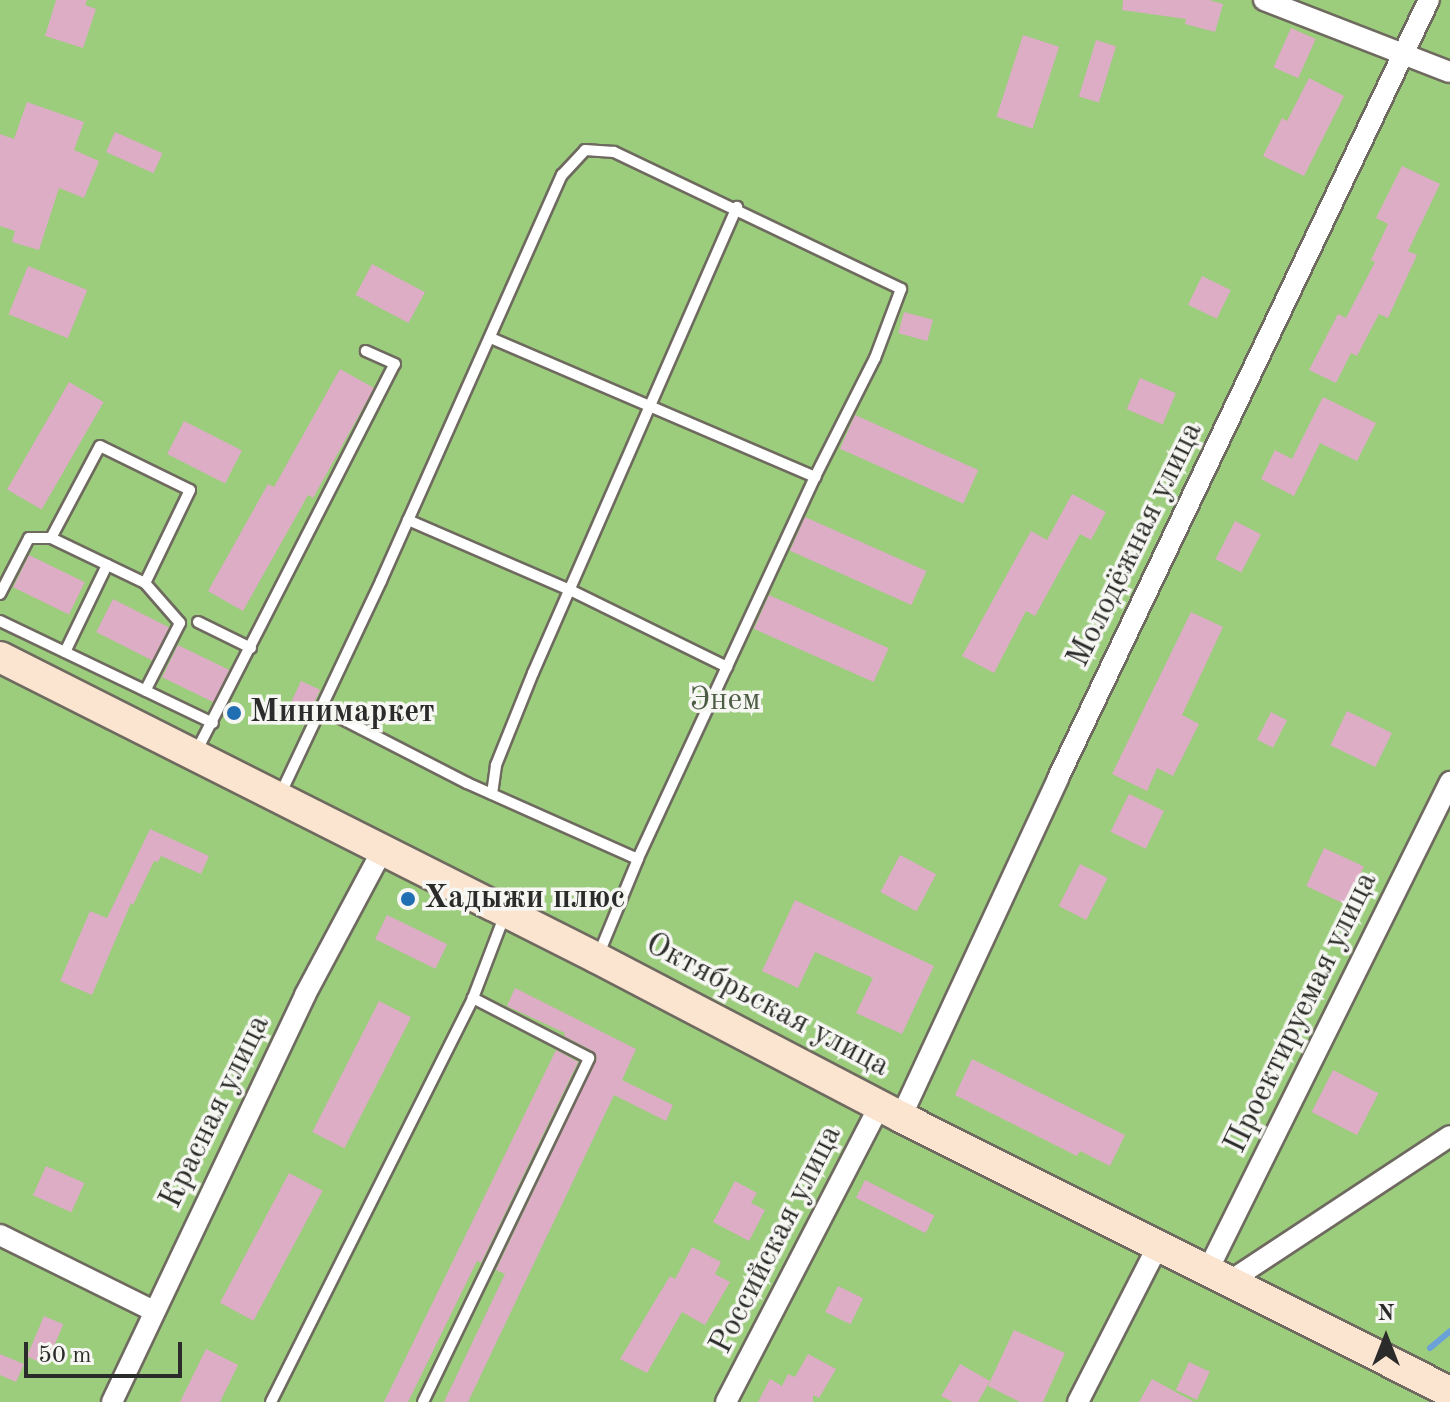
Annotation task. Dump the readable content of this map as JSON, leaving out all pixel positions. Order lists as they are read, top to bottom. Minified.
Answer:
{"streets":{"main road":["Октябрьская улица"],"street":["Молодёжная улица","Проектируемая улица","Красная улица","Российская улица"]},"crossings":[["Молодёжная улица","Октябрьская улица"],["Молодёжная улица","Российская улица"],["Октябрьская улица","Проектируемая улица"],["Октябрьская улица","Красная улица"],["Октябрьская улица","Российская улица"]],"parks":["Энем"],"places":["Минимаркет","Хадыжи плюс"],"scale_bar":"50 m","north":"top"}
